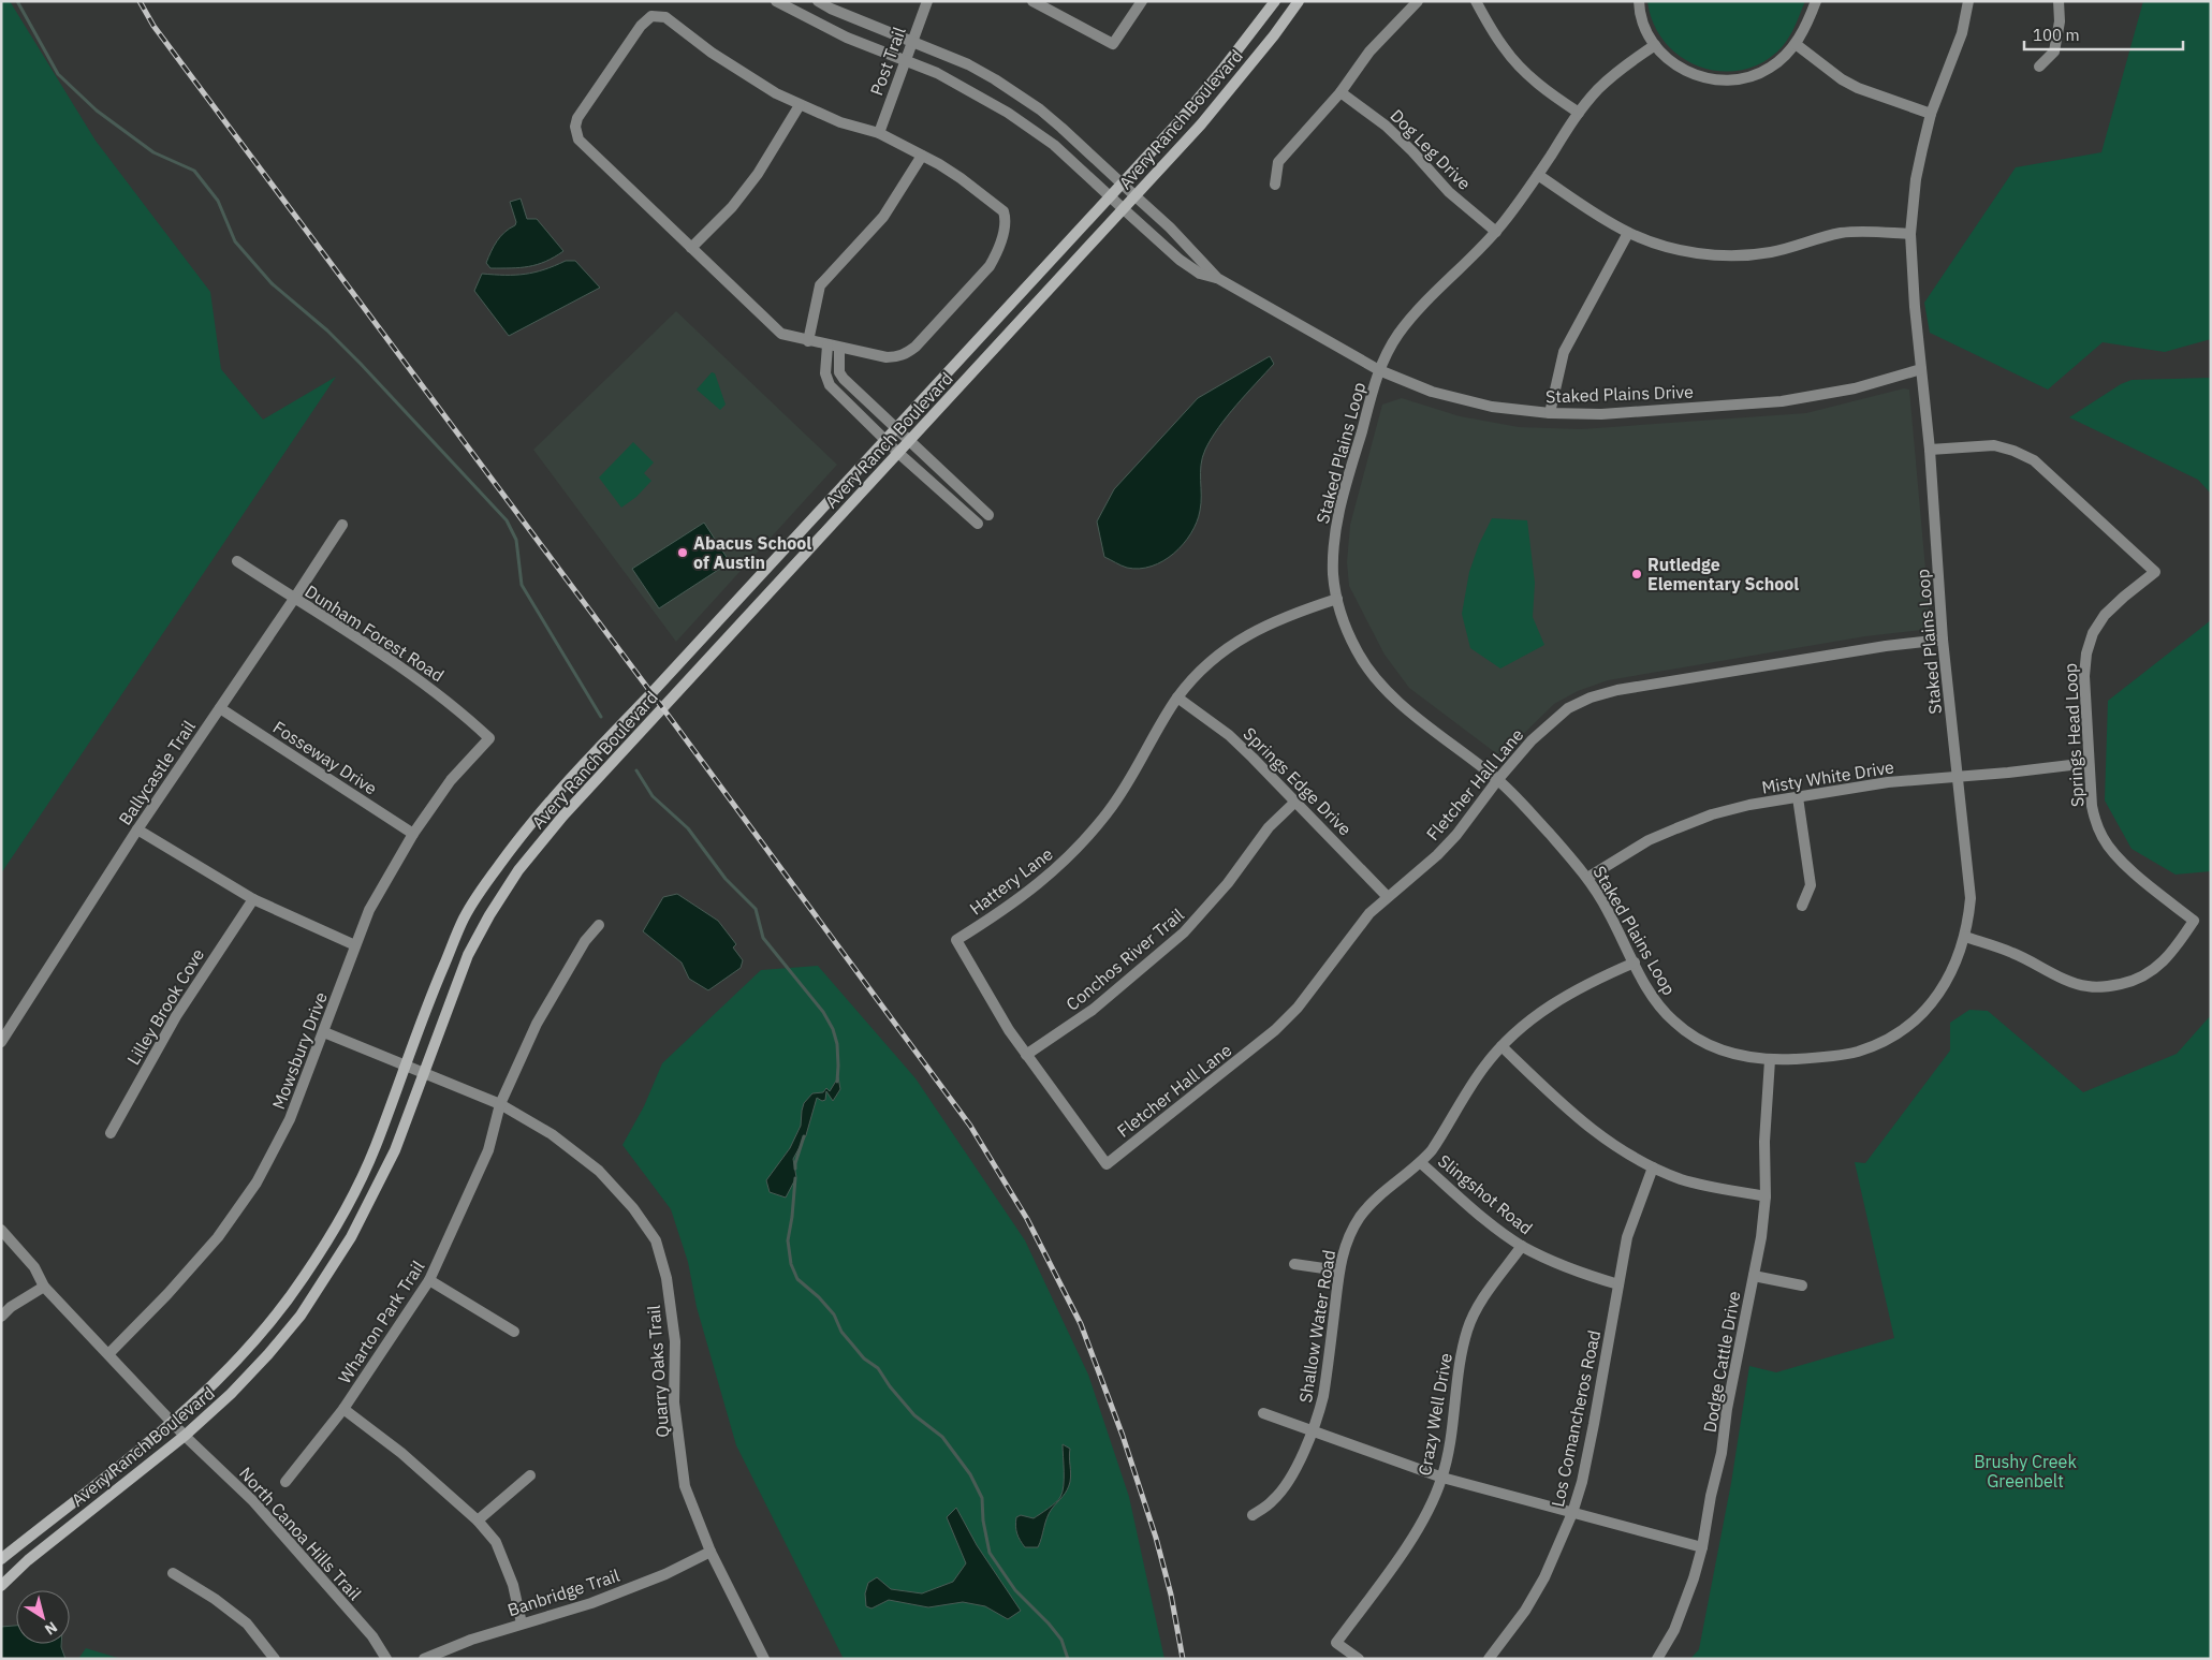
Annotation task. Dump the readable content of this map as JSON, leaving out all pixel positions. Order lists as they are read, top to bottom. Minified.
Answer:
{"streets":{"main road":["Avery Ranch Boulevard"],"street":["Post Trail","Dog Leg Drive","Staked Plains Drive","Staked Plains Loop","Dunham Forest Road","Springs Head Loop","Fosseway Drive","Ballycastle Trail","Misty White Drive","Springs Edge Drive","Fletcher Hall Lane","Hattery Lane","Conchos River Trail","Lilley Brook Cove","Mowsbury Drive","Slingshot Road","Wharton Park Trail","Shallow Water Road","Dodge Cattle Drive","Quarry Oaks Trail","Crazy Well Drive","Los Comancheros Road","North Canoa Hills Trail","Banbridge Trail"]},"crossings":[["Post Trail","Staked Plains Drive"],["Avery Ranch Boulevard","Staked Plains Drive"],["Avery Ranch Boulevard","Quarry Oaks Trail"],["Avery Ranch Boulevard","North Canoa Hills Trail"],["Dog Leg Drive","Staked Plains Loop"],["Staked Plains Drive","Staked Plains Loop"],["Staked Plains Loop","Springs Head Loop"],["Staked Plains Loop","Misty White Drive"],["Staked Plains Loop","Fletcher Hall Lane"],["Staked Plains Loop","Hattery Lane"],["Staked Plains Loop","Shallow Water Road"],["Staked Plains Loop","Dodge Cattle Drive"],["Dunham Forest Road","Ballycastle Trail"],["Dunham Forest Road","Mowsbury Drive"],["Springs Head Loop","Misty White Drive"],["Fosseway Drive","Ballycastle Trail"],["Fosseway Drive","Mowsbury Drive"],["Springs Edge Drive","Fletcher Hall Lane"],["Springs Edge Drive","Hattery Lane"],["Springs Edge Drive","Conchos River Trail"],["Fletcher Hall Lane","Hattery Lane"],["Hattery Lane","Conchos River Trail"],["Mowsbury Drive","Quarry Oaks Trail"],["Mowsbury Drive","North Canoa Hills Trail"],["Slingshot Road","Shallow Water Road"],["Slingshot Road","Crazy Well Drive"],["Slingshot Road","Los Comancheros Road"],["Wharton Park Trail","Quarry Oaks Trail"],["Quarry Oaks Trail","Banbridge Trail"]],"parks":["Brushy Creek Greenbelt"],"places":["Abacus School of Austin","Rutledge Elementary School"],"scale_bar":"100 m","north":"bottom right"}
